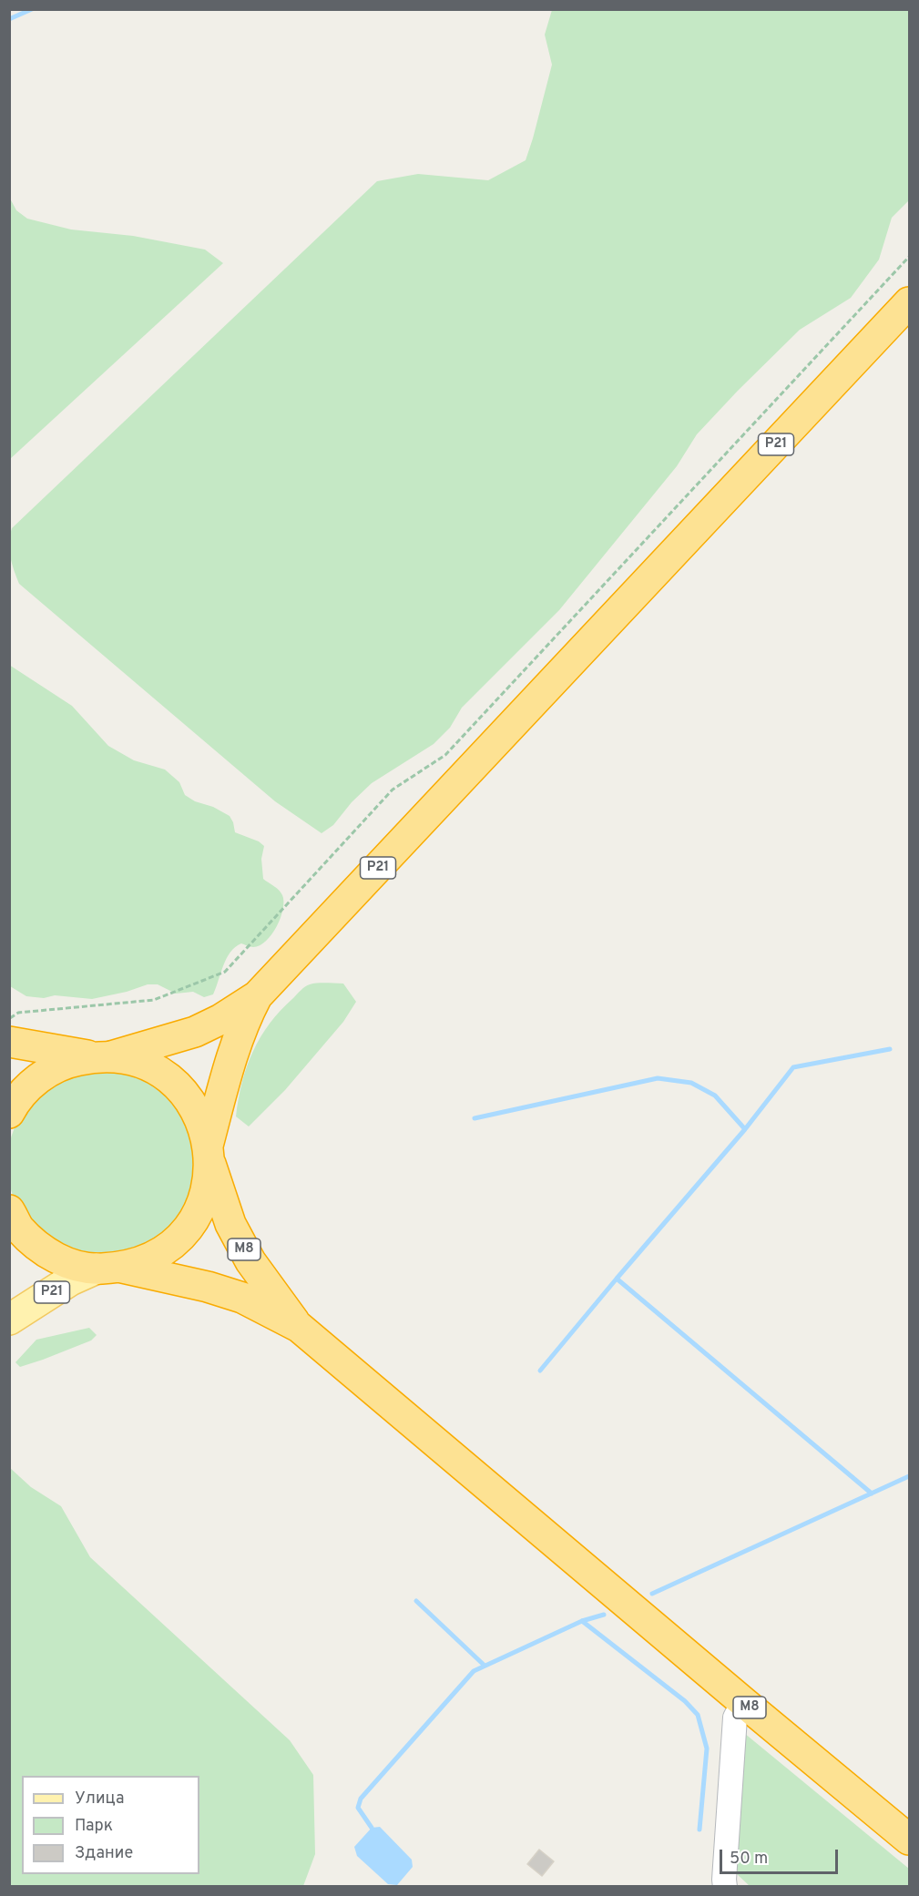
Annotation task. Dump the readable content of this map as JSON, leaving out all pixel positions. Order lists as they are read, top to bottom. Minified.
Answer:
{"streets":{"highway":["Р21","М8"]},"crossings":[["Р21","М8"]],"legend":["Улица","Парк","Здание"],"scale_bar":"50 m"}
